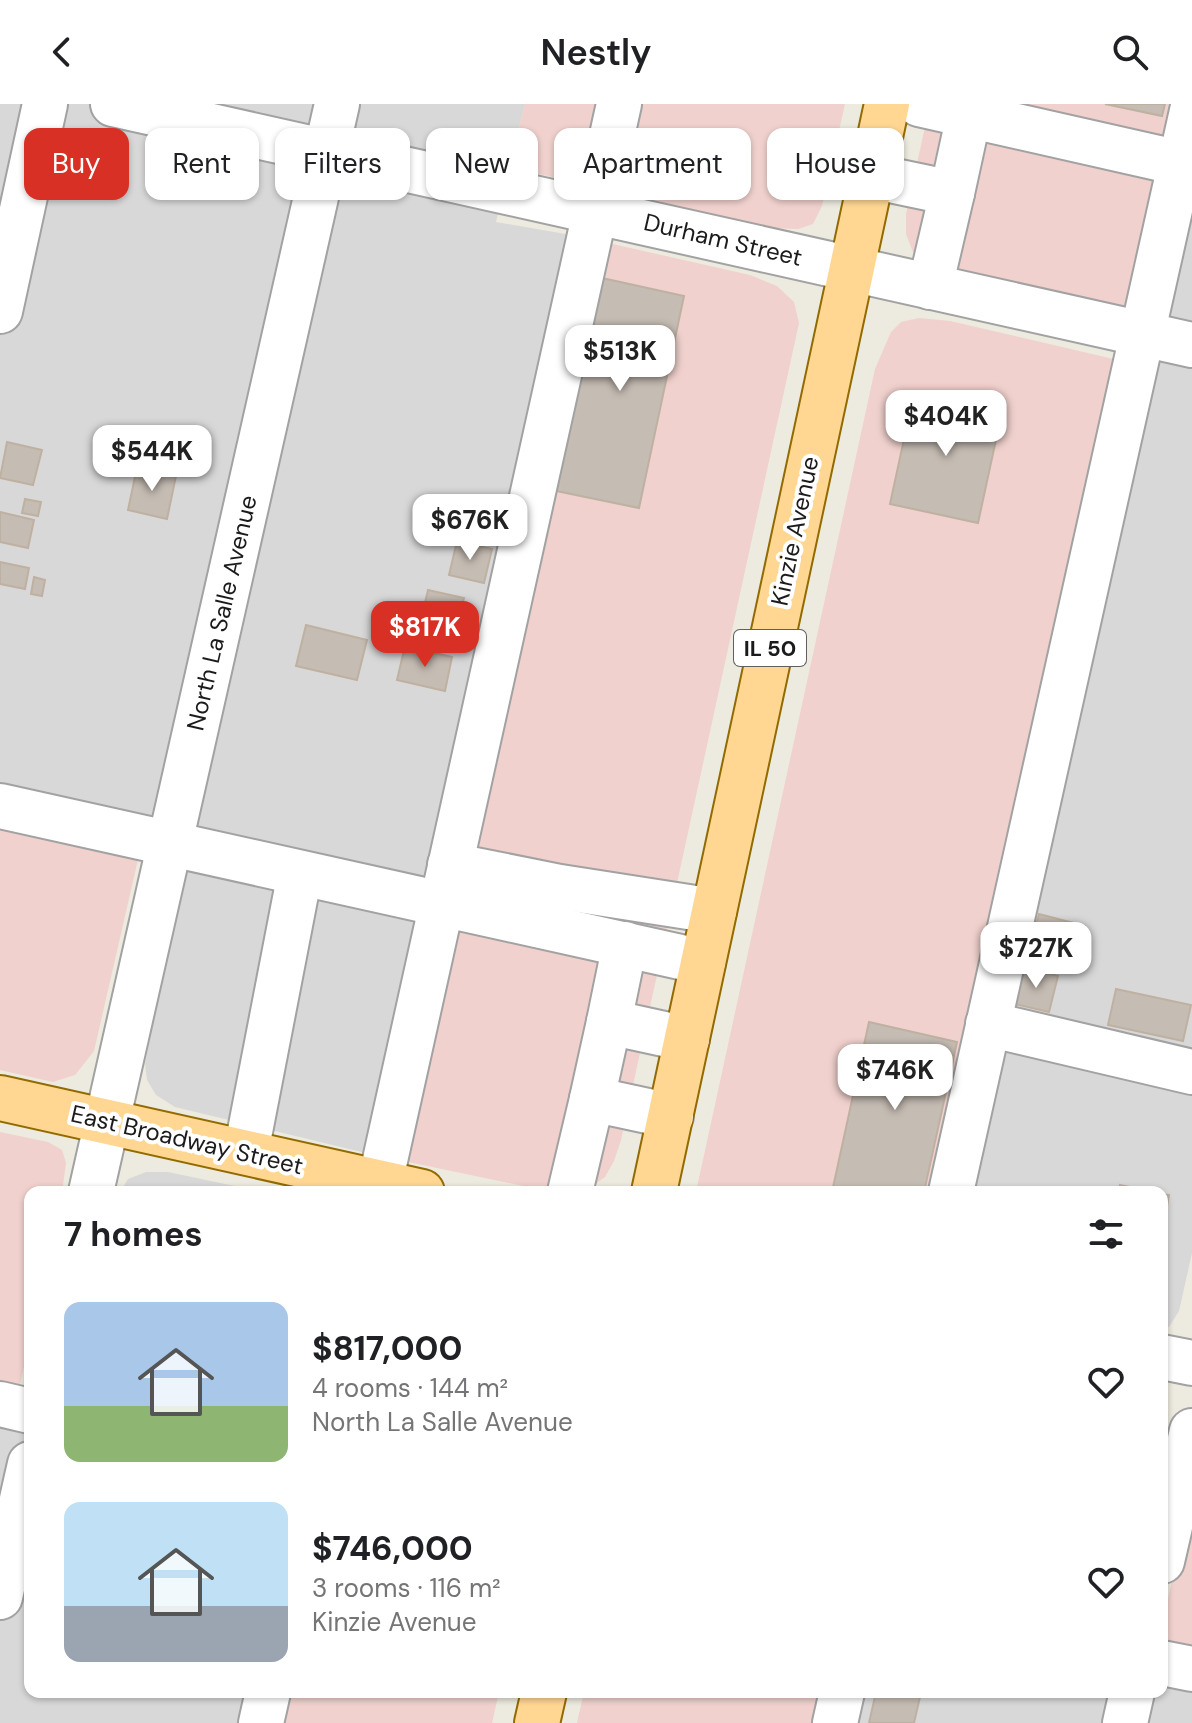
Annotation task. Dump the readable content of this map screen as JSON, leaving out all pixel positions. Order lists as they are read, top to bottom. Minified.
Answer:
{"streets":{"main road":["Kinzie Avenue","IL 50","East Broadway Street"],"street":["Durham Street","North La Salle Avenue"]},"crossings":[["Durham Street","Kinzie Avenue"],["North La Salle Avenue","East Broadway Street"]],"page":{"header":"Nestly","chip":["Buy","Rent","Filters","New","Apartment","House"],"price":["$513K","$404K","$544K","$676K","$817K","$727K","$746K"],"heading":"7 homes","list":[{"name":"$817,000","note":"4 rooms · 144 m² · North La Salle Avenue"},{"name":"$746,000","note":"3 rooms · 116 m² · Kinzie Avenue"}]}}
